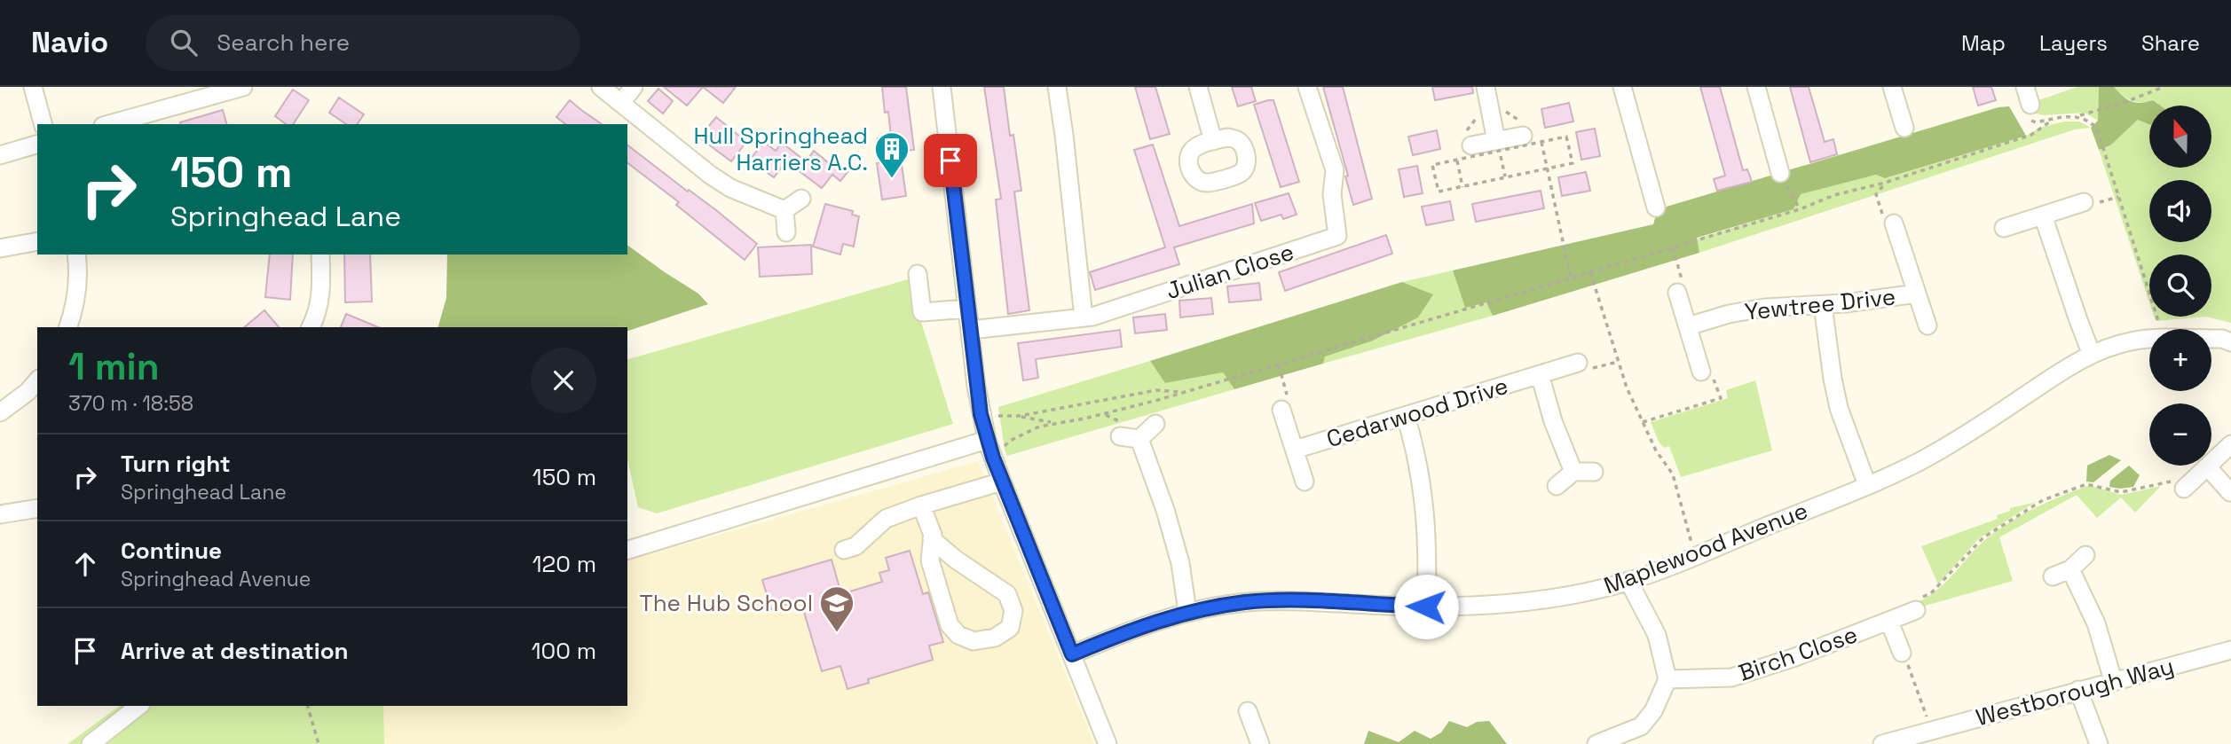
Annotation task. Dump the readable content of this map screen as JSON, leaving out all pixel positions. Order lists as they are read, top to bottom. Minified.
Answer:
{"streets":{"street":["Julian Close","Yewtree Drive","Cedarwood Drive","Maplewood Avenue","Birch Close","Westborough Way"]},"places":{"building":["Hull Springhead Harriers A.C."],"school or university":["The Hub School"]},"north":"top","page":{"header":"Navio","search":"Search here","nav":["Map","Layers","Share"],"map_buttons":["+","−"],"turn":["150 m","Springhead Lane"],"heading":["1 min","370 m · 18:58"],"list":[{"name":"Turn right","note":"Springhead Lane","value":"150 m"},{"name":"Continue","note":"Springhead Avenue","value":"120 m"},{"name":"Arrive at destination","value":"100 m"}]}}
